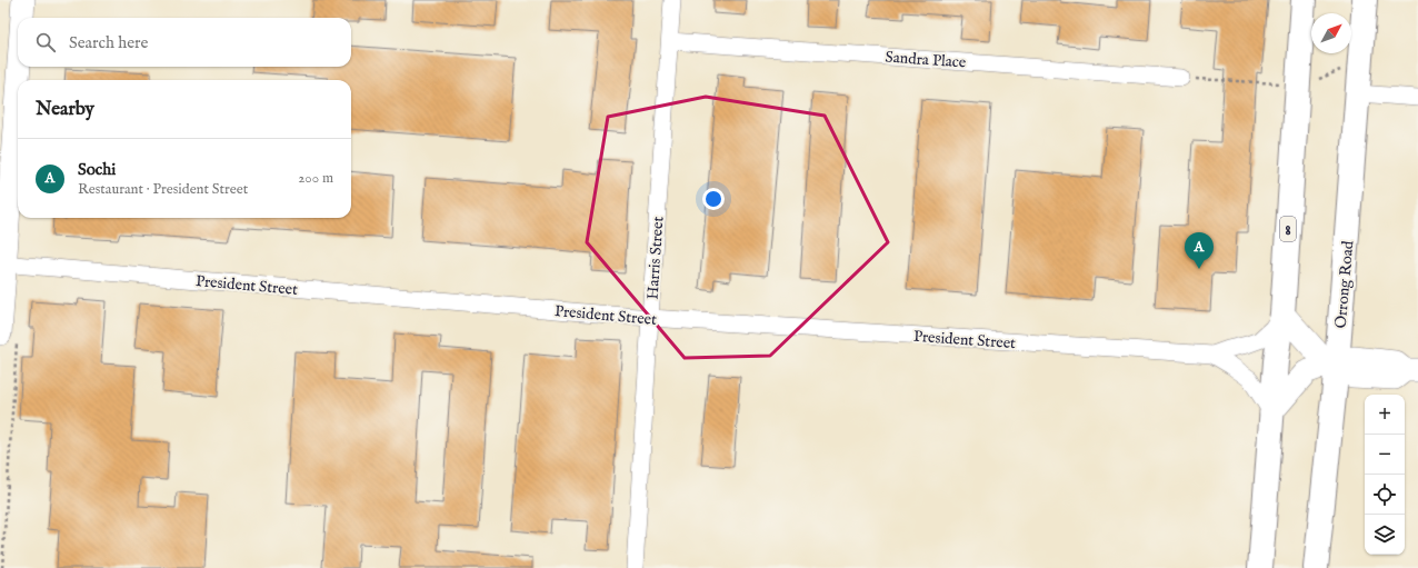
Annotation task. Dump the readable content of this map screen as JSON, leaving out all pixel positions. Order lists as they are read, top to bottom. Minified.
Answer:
{"streets":{"highway":["8","Orrong Road"],"street":["Sandra Place","Harris Street","President Street"]},"crossings":[["Sandra Place","Harris Street"],["8","President Street"],["Harris Street","President Street"]],"north":"top right","page":{"search":"Search here","heading":"Nearby","list":[{"mark":"A","name":"Sochi","note":"Restaurant · President Street","value":"200 m"}],"pins":"A","map_buttons":["+","−"]}}
